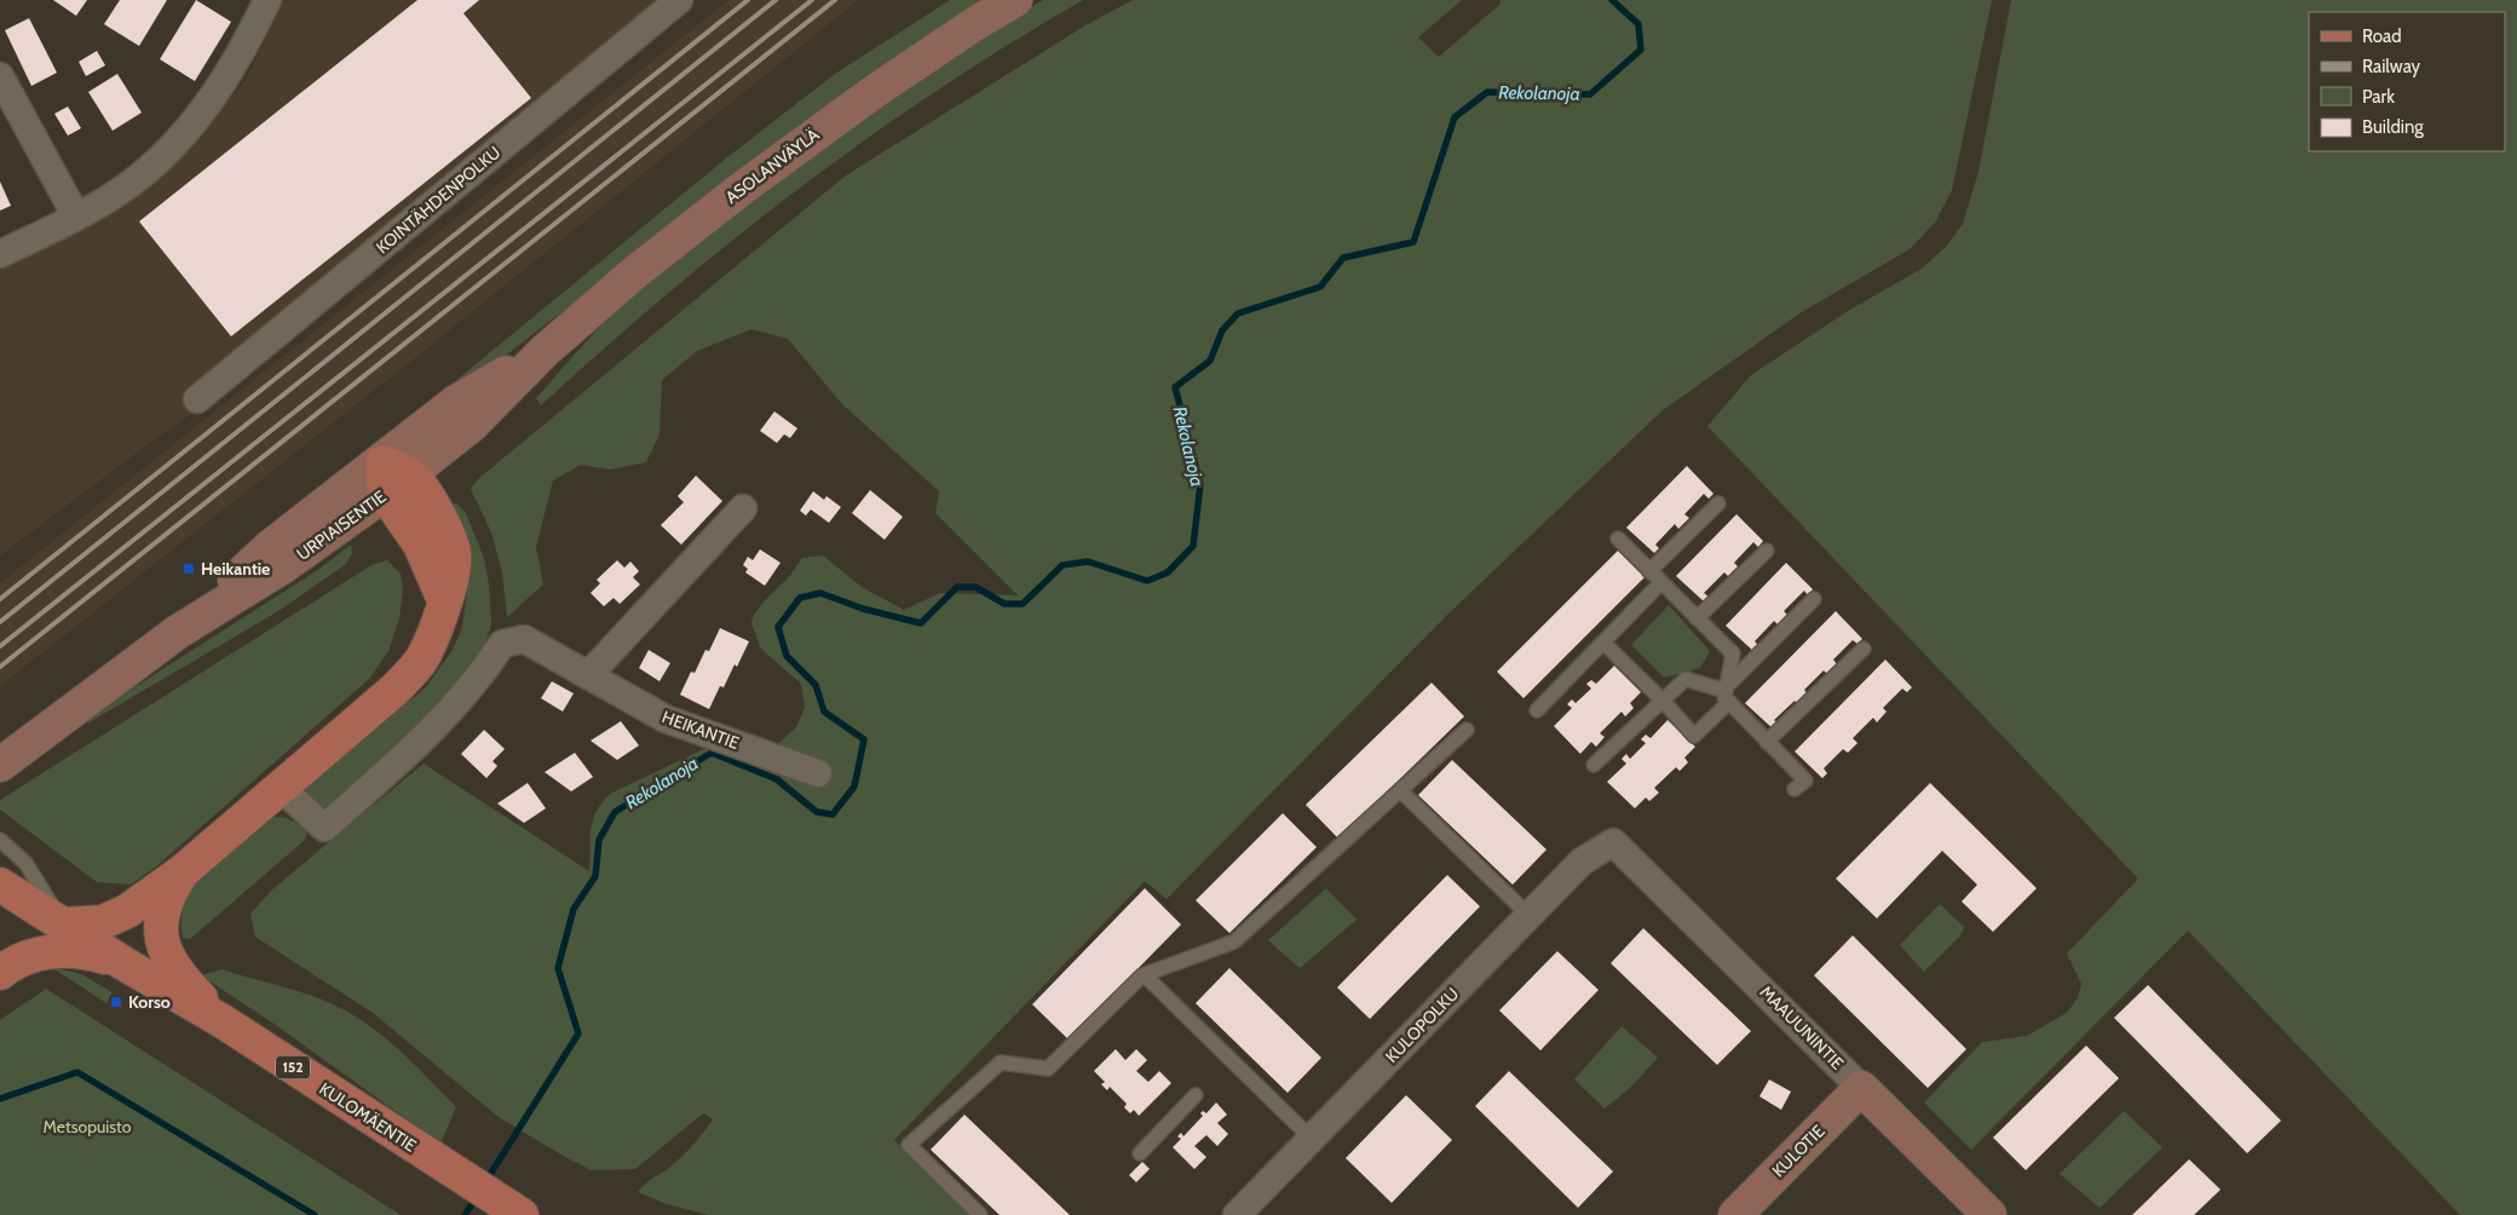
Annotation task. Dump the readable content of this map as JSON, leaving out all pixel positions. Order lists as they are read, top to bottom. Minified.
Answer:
{"streets":{"main road":["ASOLANVÄYLÄ","URPIAISENTIE","MAAUUNINTIE","152","KULOMÄENTIE","KULOTIE"],"street":["KOINTÄHDENPOLKU","HEIKANTIE","KULOPOLKU"]},"crossings":[["ASOLANVÄYLÄ","URPIAISENTIE"],["KULOPOLKU","MAAUUNINTIE"],["MAAUUNINTIE","KULOTIE"]],"water":["Rekolanoja"],"parks":["Metsopuisto"],"places":{"transit":["Heikantie","Korso"]},"legend":["Road","Railway","Park","Building"]}
